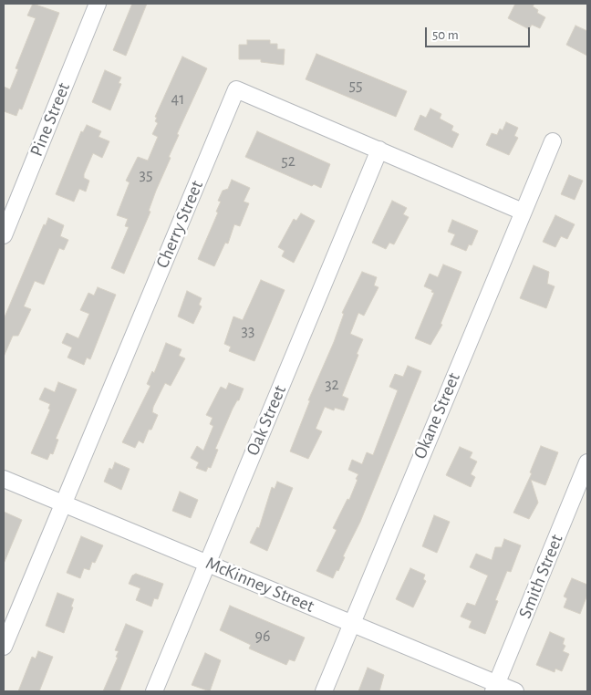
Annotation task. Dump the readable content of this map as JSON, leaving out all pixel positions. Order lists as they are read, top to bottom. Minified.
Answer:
{"streets":{"street":["Pine Street","Cherry Street","Okane Street","Oak Street","Smith Street","McKinney Street"]},"crossings":[["Cherry Street","Okane Street"],["Cherry Street","Oak Street"],["Cherry Street","McKinney Street"],["Okane Street","McKinney Street"],["Oak Street","McKinney Street"],["Smith Street","McKinney Street"]],"house_numbers":["55","41","52","35","33","32","96"],"scale_bar":"50 m"}
